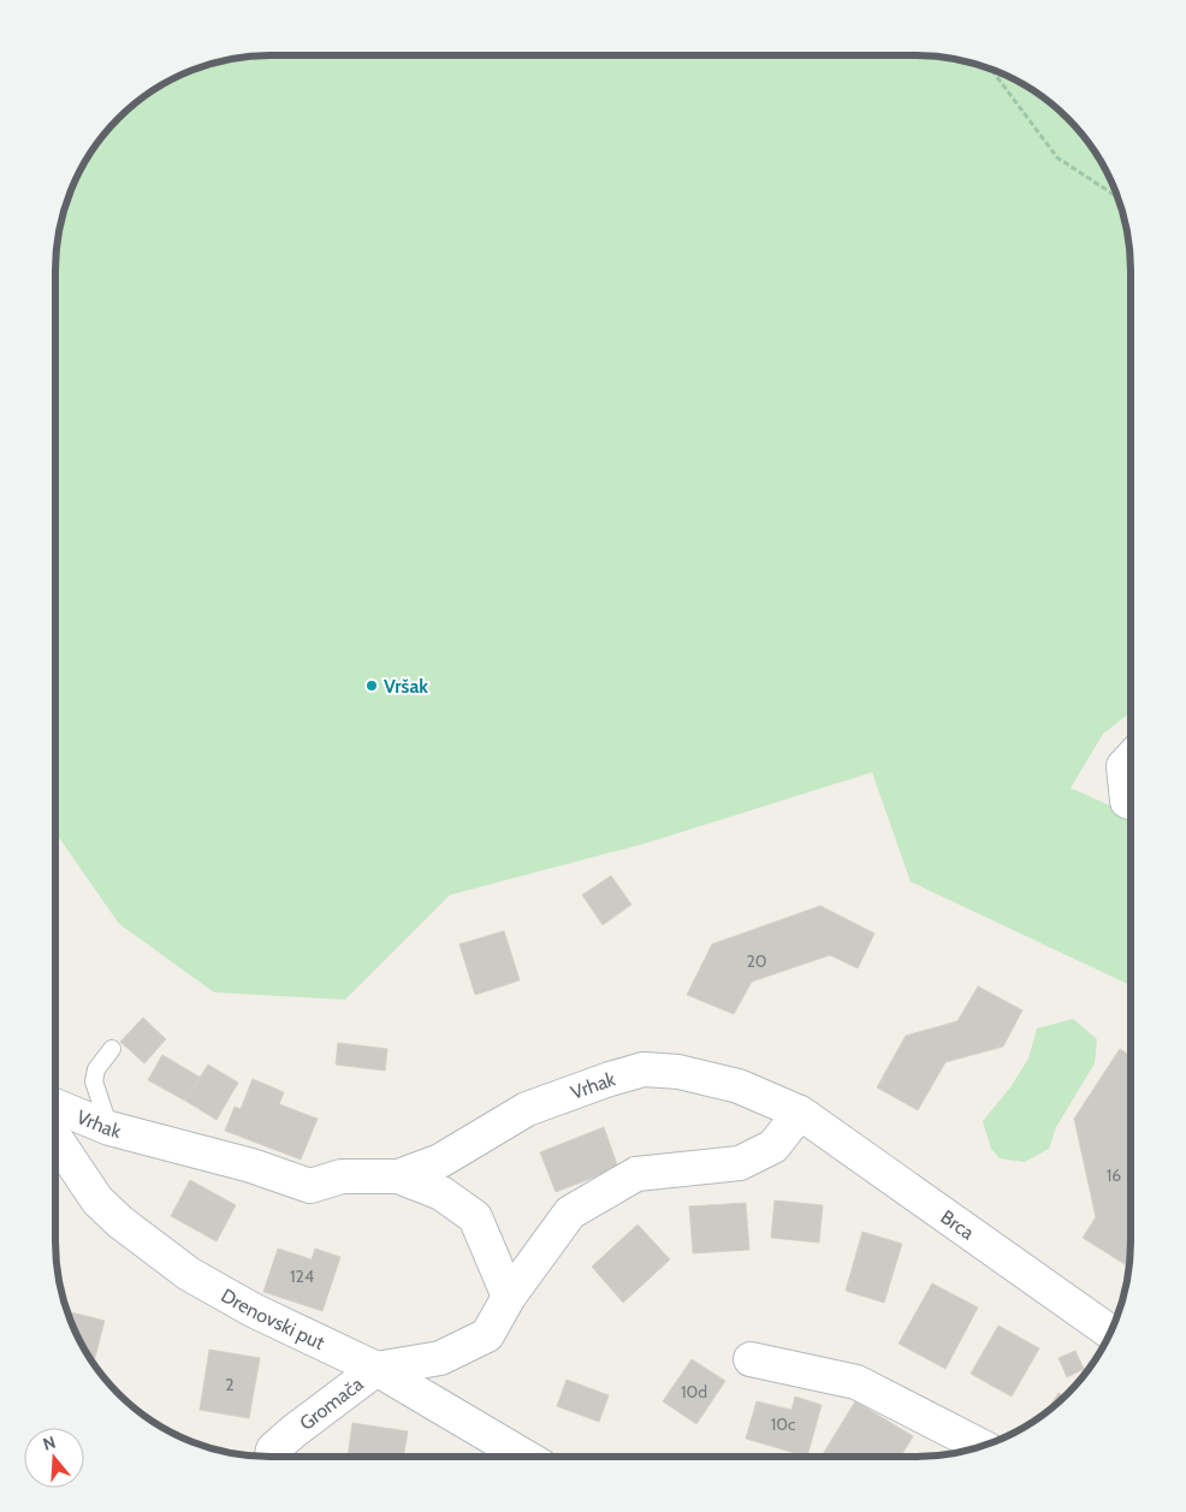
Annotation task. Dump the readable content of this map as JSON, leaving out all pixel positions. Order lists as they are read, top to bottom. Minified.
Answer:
{"streets":{"street":["Vrhak","Brca","Drenovski put","Gromača"]},"crossings":[["Vrhak","Brca"],["Drenovski put","Gromača"]],"places":["Vršak"],"house_numbers":["20","16","124","2","10d","10c"],"north":"top"}
